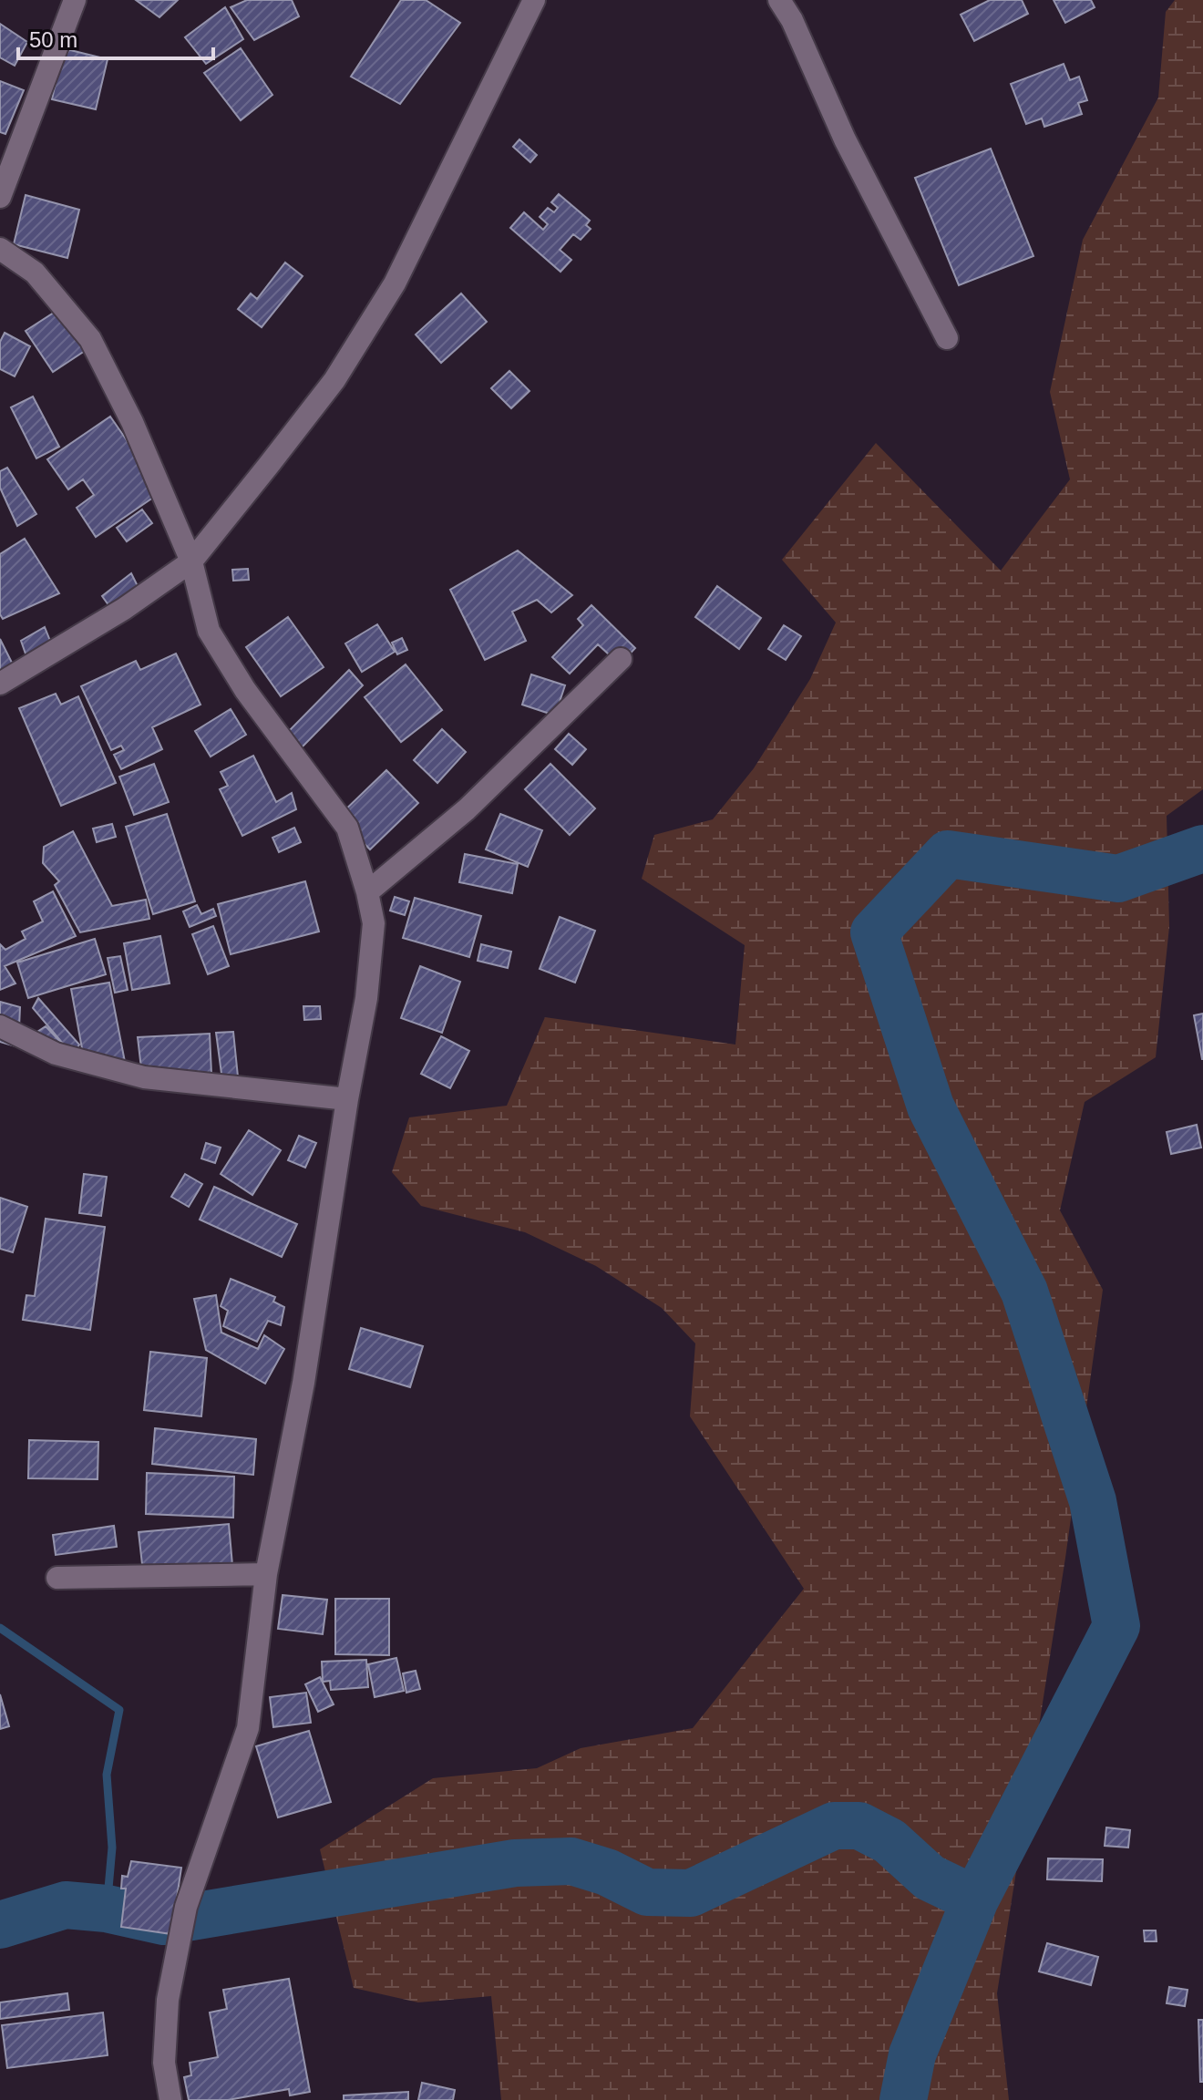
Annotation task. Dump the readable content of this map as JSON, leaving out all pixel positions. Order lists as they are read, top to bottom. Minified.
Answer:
{"scale_bar":"50 m"}
